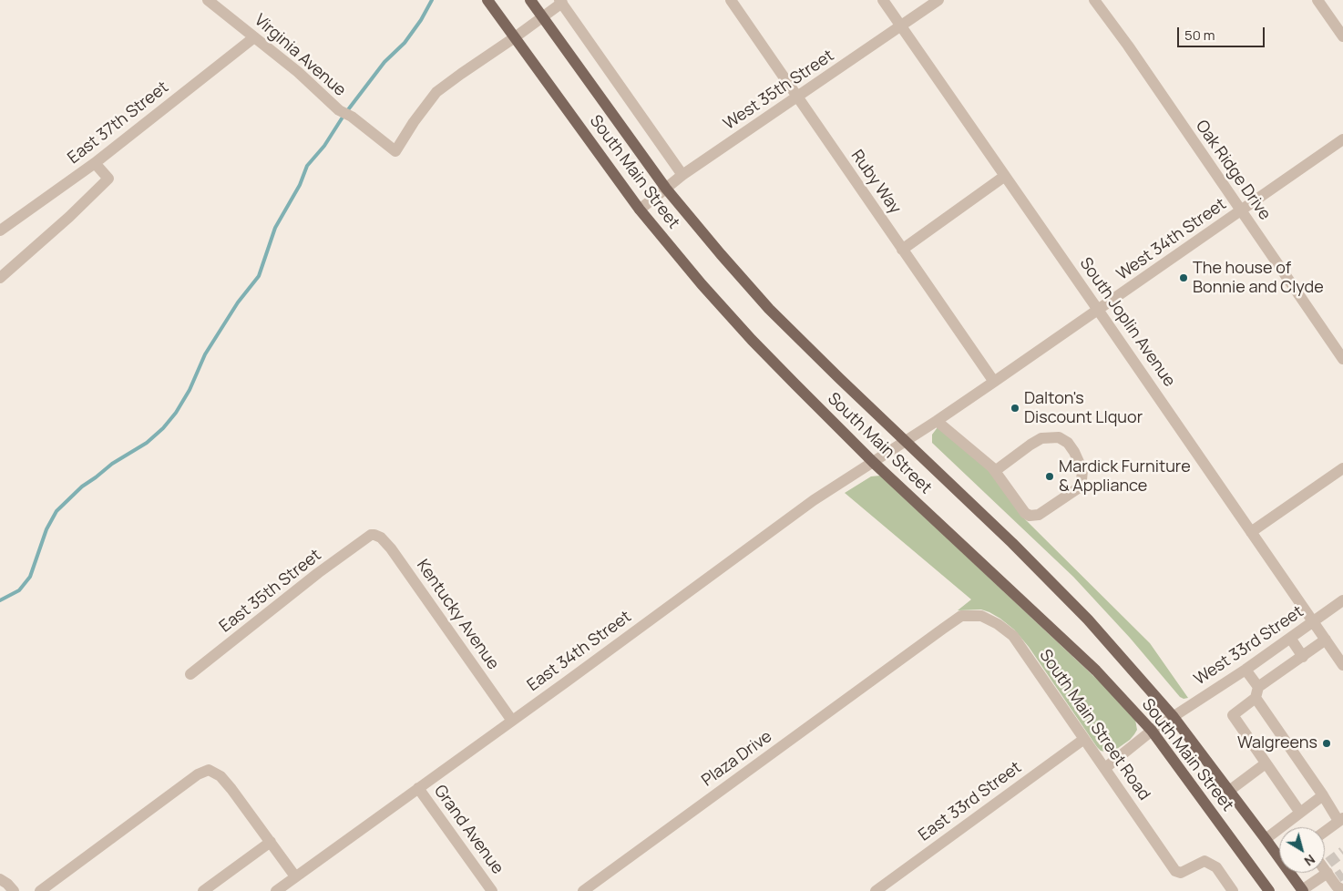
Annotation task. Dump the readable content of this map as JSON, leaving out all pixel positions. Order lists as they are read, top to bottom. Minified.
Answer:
{"streets":{"main road":["South Main Street"],"street":["Virginia Avenue","West 35th Street","East 37th Street","Oak Ridge Drive","Ruby Way","West 34th Street","South Joplin Avenue","East 35th Street","Kentucky Avenue","West 33rd Street","East 34th Street","South Main Street Road","Plaza Drive","East 33rd Street","Grand Avenue"]},"crossings":[["Virginia Avenue","East 37th Street"],["Virginia Avenue","South Main Street"],["West 35th Street","South Main Street"],["West 35th Street","Ruby Way"],["West 35th Street","South Joplin Avenue"],["Oak Ridge Drive","West 34th Street"],["South Main Street","West 34th Street"],["South Main Street","West 33rd Street"],["South Main Street","East 34th Street"],["Ruby Way","West 34th Street"],["West 34th Street","South Joplin Avenue"],["West 34th Street","East 34th Street"],["South Joplin Avenue","West 33rd Street"],["East 35th Street","Kentucky Avenue"],["Kentucky Avenue","East 34th Street"],["East 34th Street","Grand Avenue"],["South Main Street Road","Plaza Drive"],["South Main Street Road","East 33rd Street"]],"places":["The house of Bonnie and Clyde","Dalton's Discount LIquor","Mardick Furniture & Appliance","Walgreens"],"scale_bar":"50 m","north":"bottom right"}
